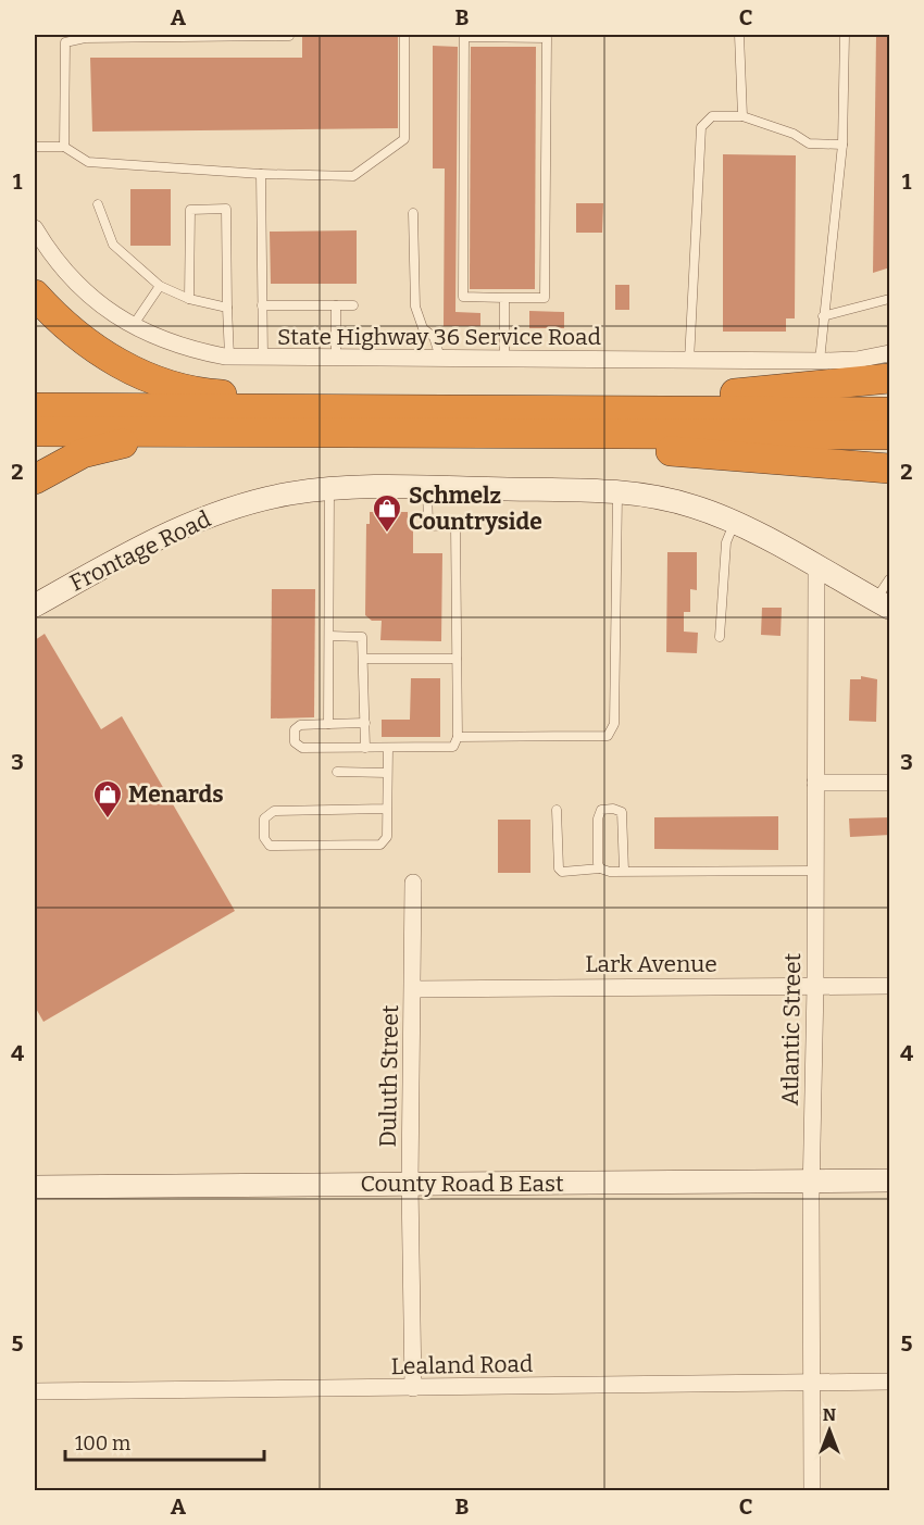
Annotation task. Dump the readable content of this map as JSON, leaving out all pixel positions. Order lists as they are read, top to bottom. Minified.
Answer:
{"streets":{"street":["State Highway 36 Service Road","Frontage Road","Lark Avenue","Atlantic Street","Duluth Street","County Road B East","Lealand Road"]},"crossings":[["Frontage Road","Atlantic Street"],["Lark Avenue","Atlantic Street"],["Lark Avenue","Duluth Street"],["Atlantic Street","County Road B East"],["Atlantic Street","Lealand Road"],["Duluth Street","County Road B East"],["Duluth Street","Lealand Road"]],"places":{"shop":["Schmelz Countryside","Menards"]},"scale_bar":"100 m","north":"top","grid":{"columns":["A","B","C"],"rows":["1","2","3","4","5"]}}
